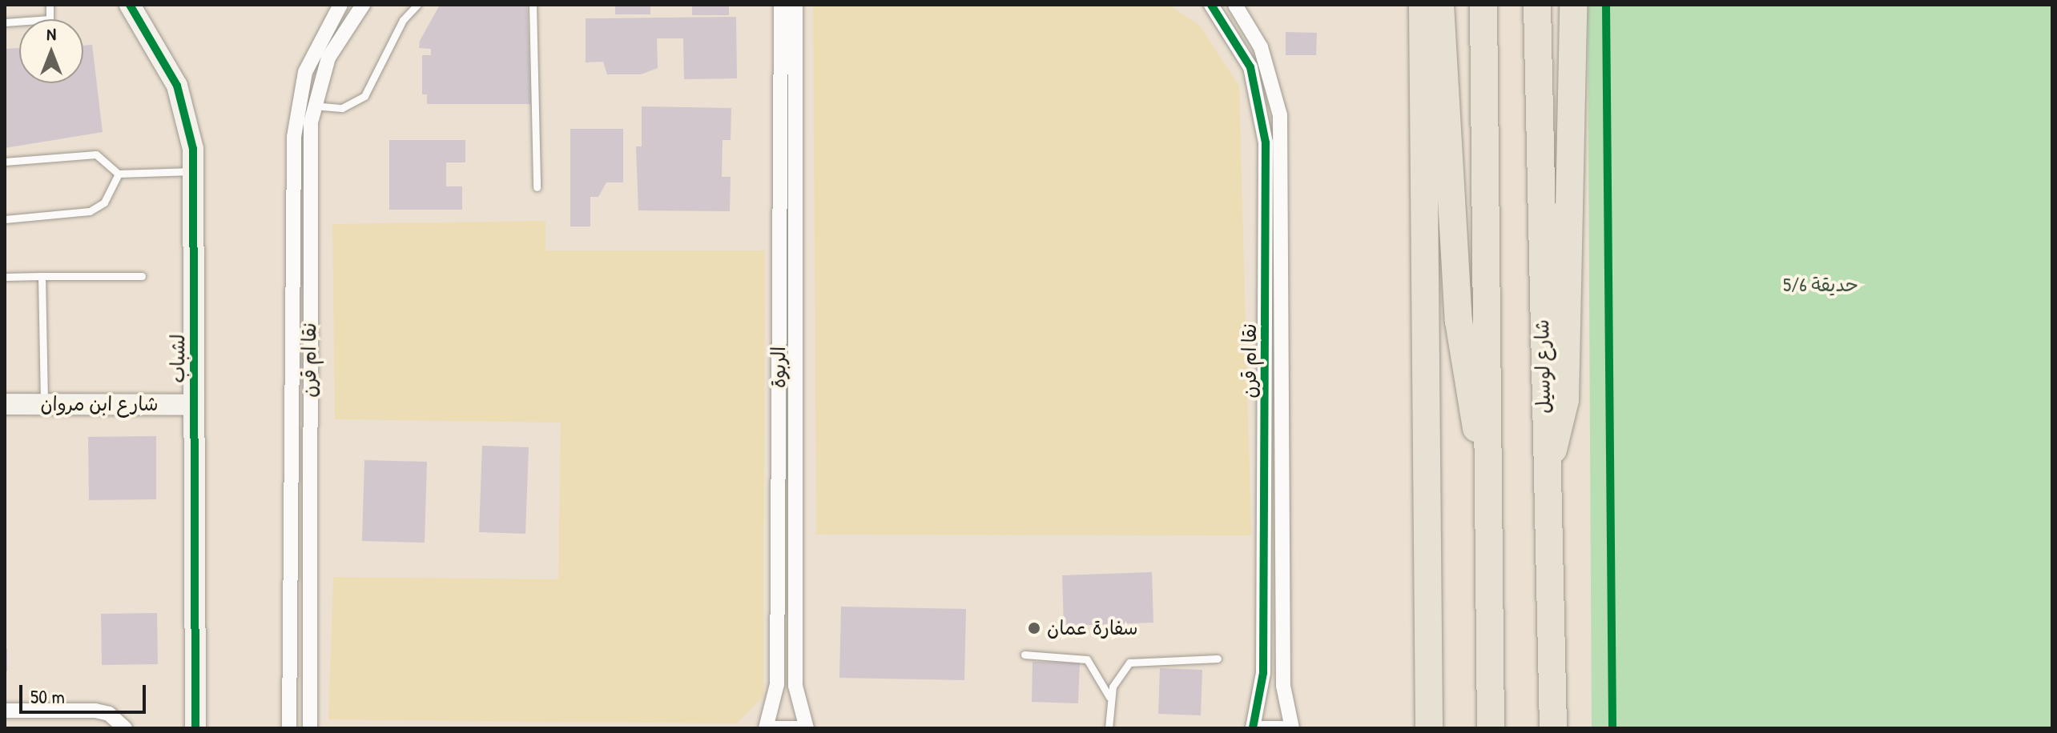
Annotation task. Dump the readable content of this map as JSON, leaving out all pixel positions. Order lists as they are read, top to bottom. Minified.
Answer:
{"streets":{"highway":["شارع لوسيل"],"street":["لشباب","نقا ام قرن","الربوة","شارع ابن مروان"]},"crossings":[["لشباب","شارع ابن مروان"]],"parks":["حديقة 5/6"],"places":["سفارة عمان"],"scale_bar":"50 m","north":"top"}
